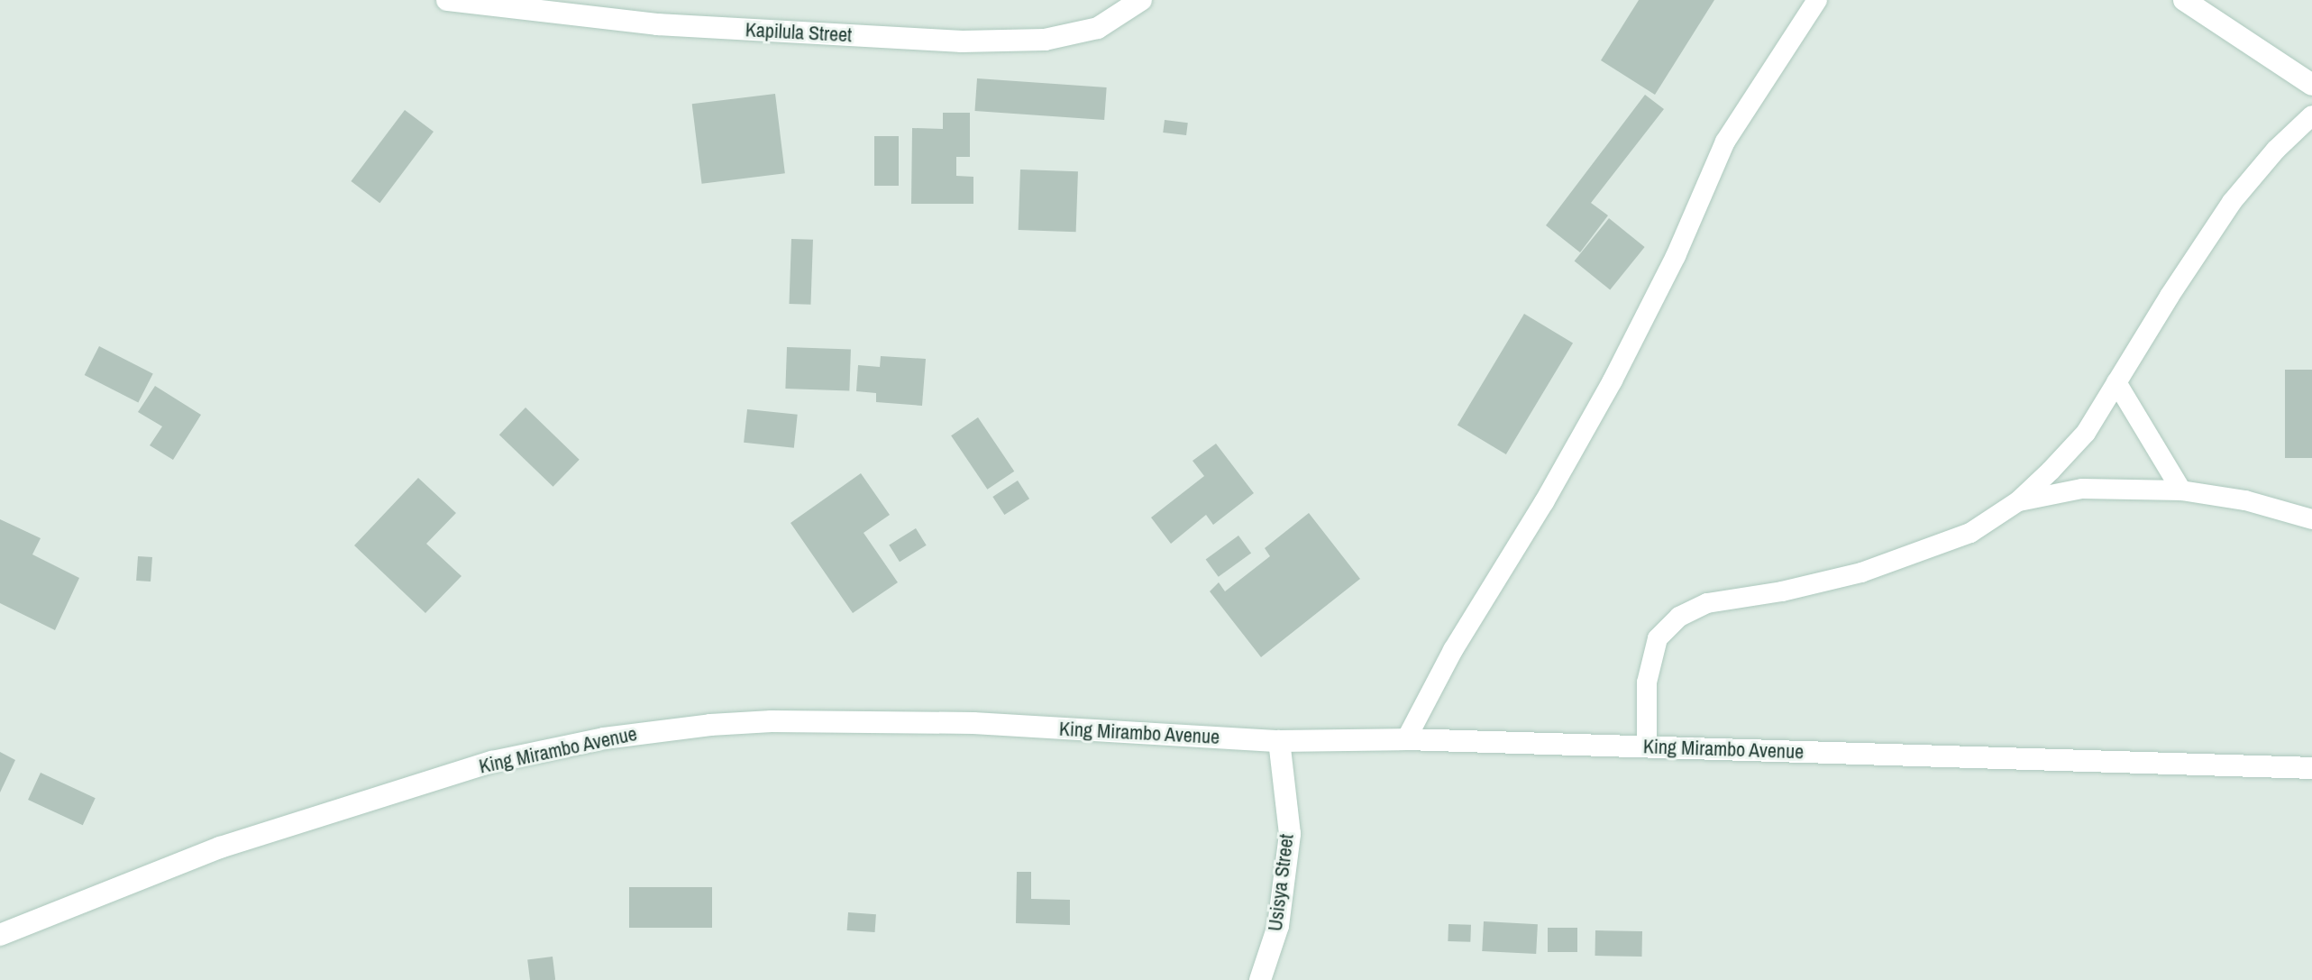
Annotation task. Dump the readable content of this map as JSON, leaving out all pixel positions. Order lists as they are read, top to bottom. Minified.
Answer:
{"streets":{"main road":["Kapilula Street","King Mirambo Avenue","Usisya Street"]},"crossings":[["King Mirambo Avenue","Usisya Street"]]}
